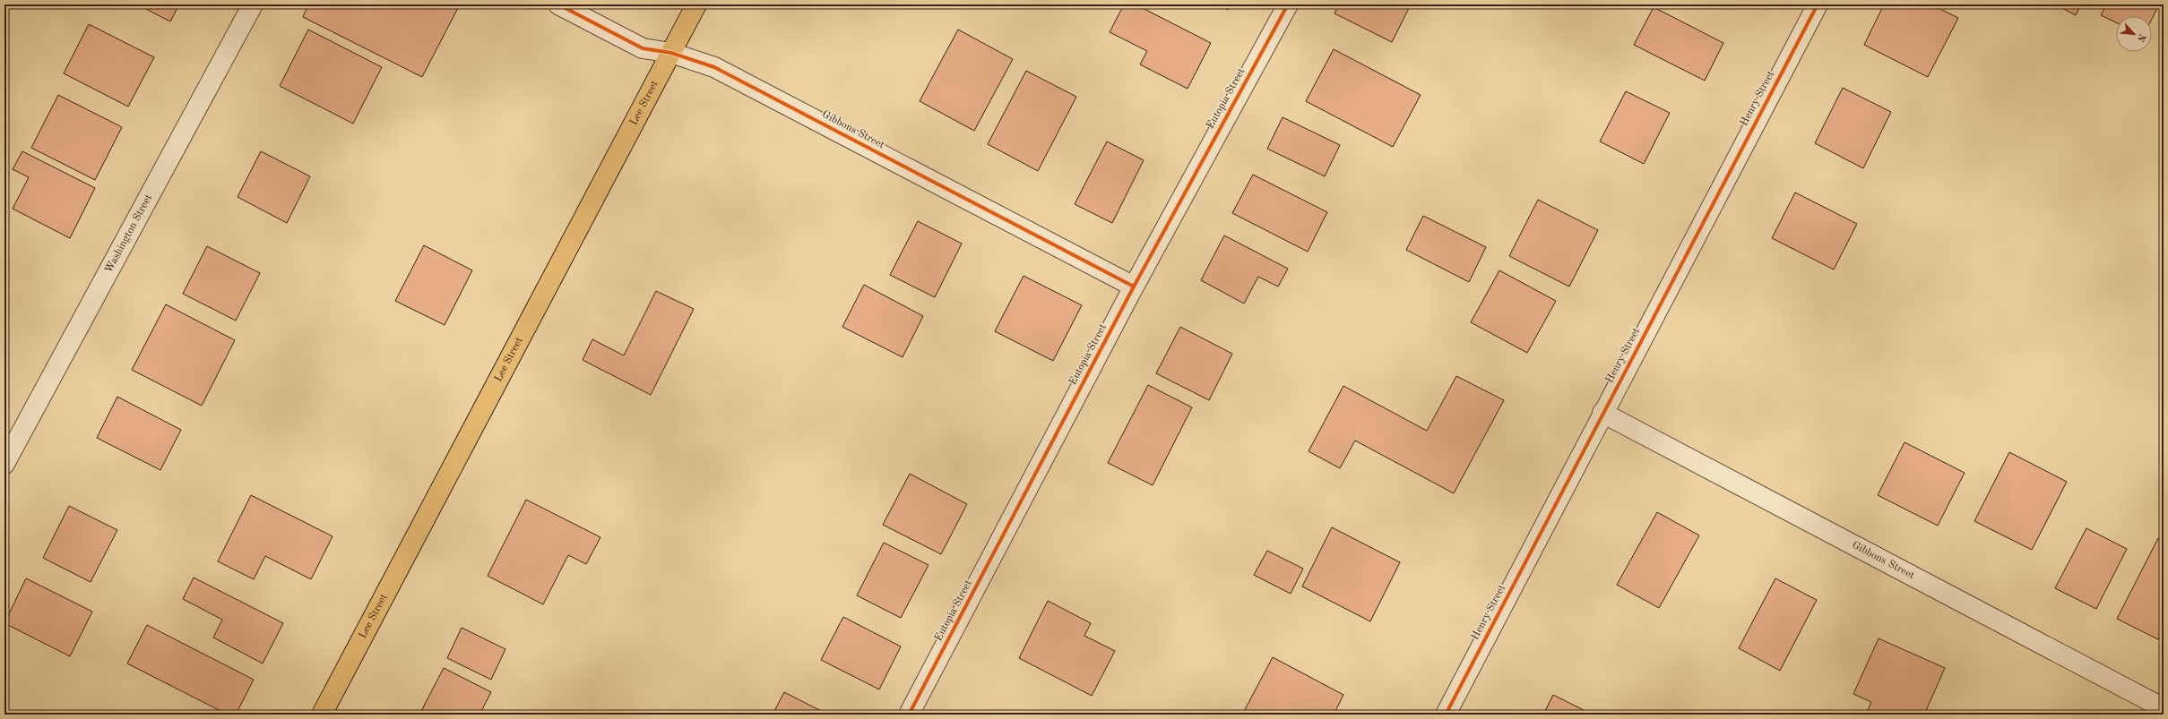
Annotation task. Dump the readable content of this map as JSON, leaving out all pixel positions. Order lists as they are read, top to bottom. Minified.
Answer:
{"streets":{"main road":["Lee Street"],"street":["Eutopia Street","Henry Street","Gibbons Street","Washington Street"]},"crossings":[["Eutopia Street","Gibbons Street"],["Henry Street","Gibbons Street"],["Lee Street","Gibbons Street"]],"north":"bottom right"}
